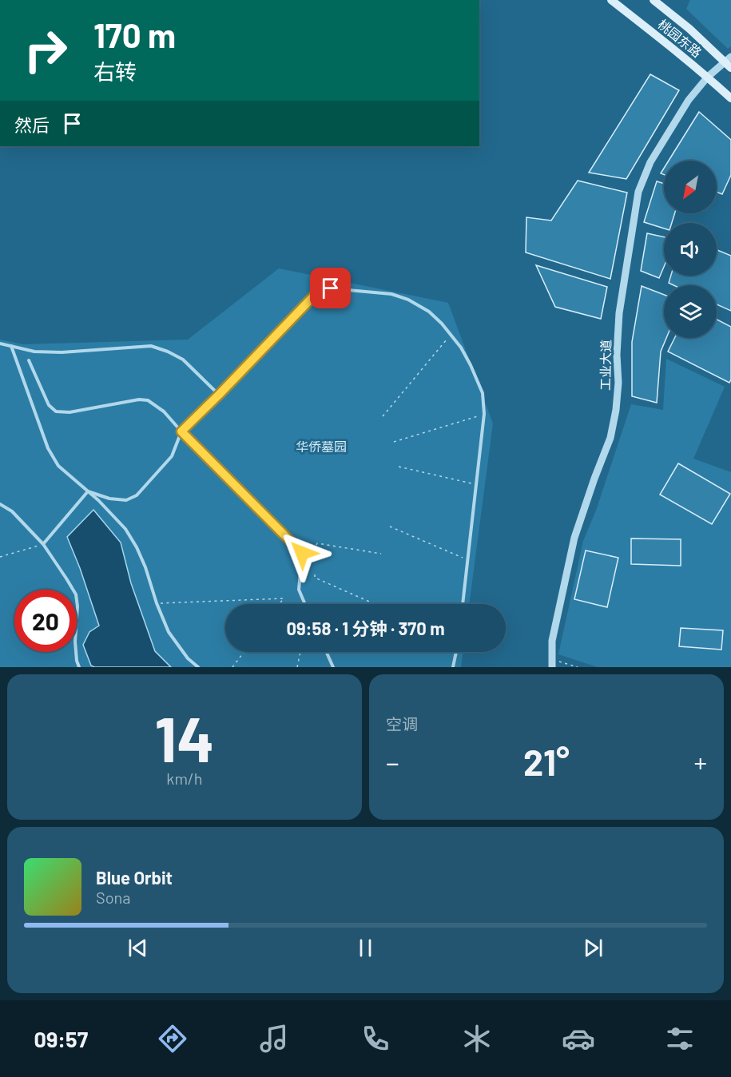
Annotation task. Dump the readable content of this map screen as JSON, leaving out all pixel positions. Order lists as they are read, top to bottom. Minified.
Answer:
{"streets":{"main road":["桃园东路"],"street":["工业大道"]},"crossings":[["桃园东路","工业大道"]],"parks":["华侨墓园"],"north":"bottom left","page":{"turn":["170 m","右转"],"then":"然后","limit":"20","trip":"09:58 · 1 分钟 · 370 m","tile":[["14","km/h"],"空调"],"heat":["−","21°","+"],"song":["Blue Orbit","Sona"],"tabs":"09:57"}}
